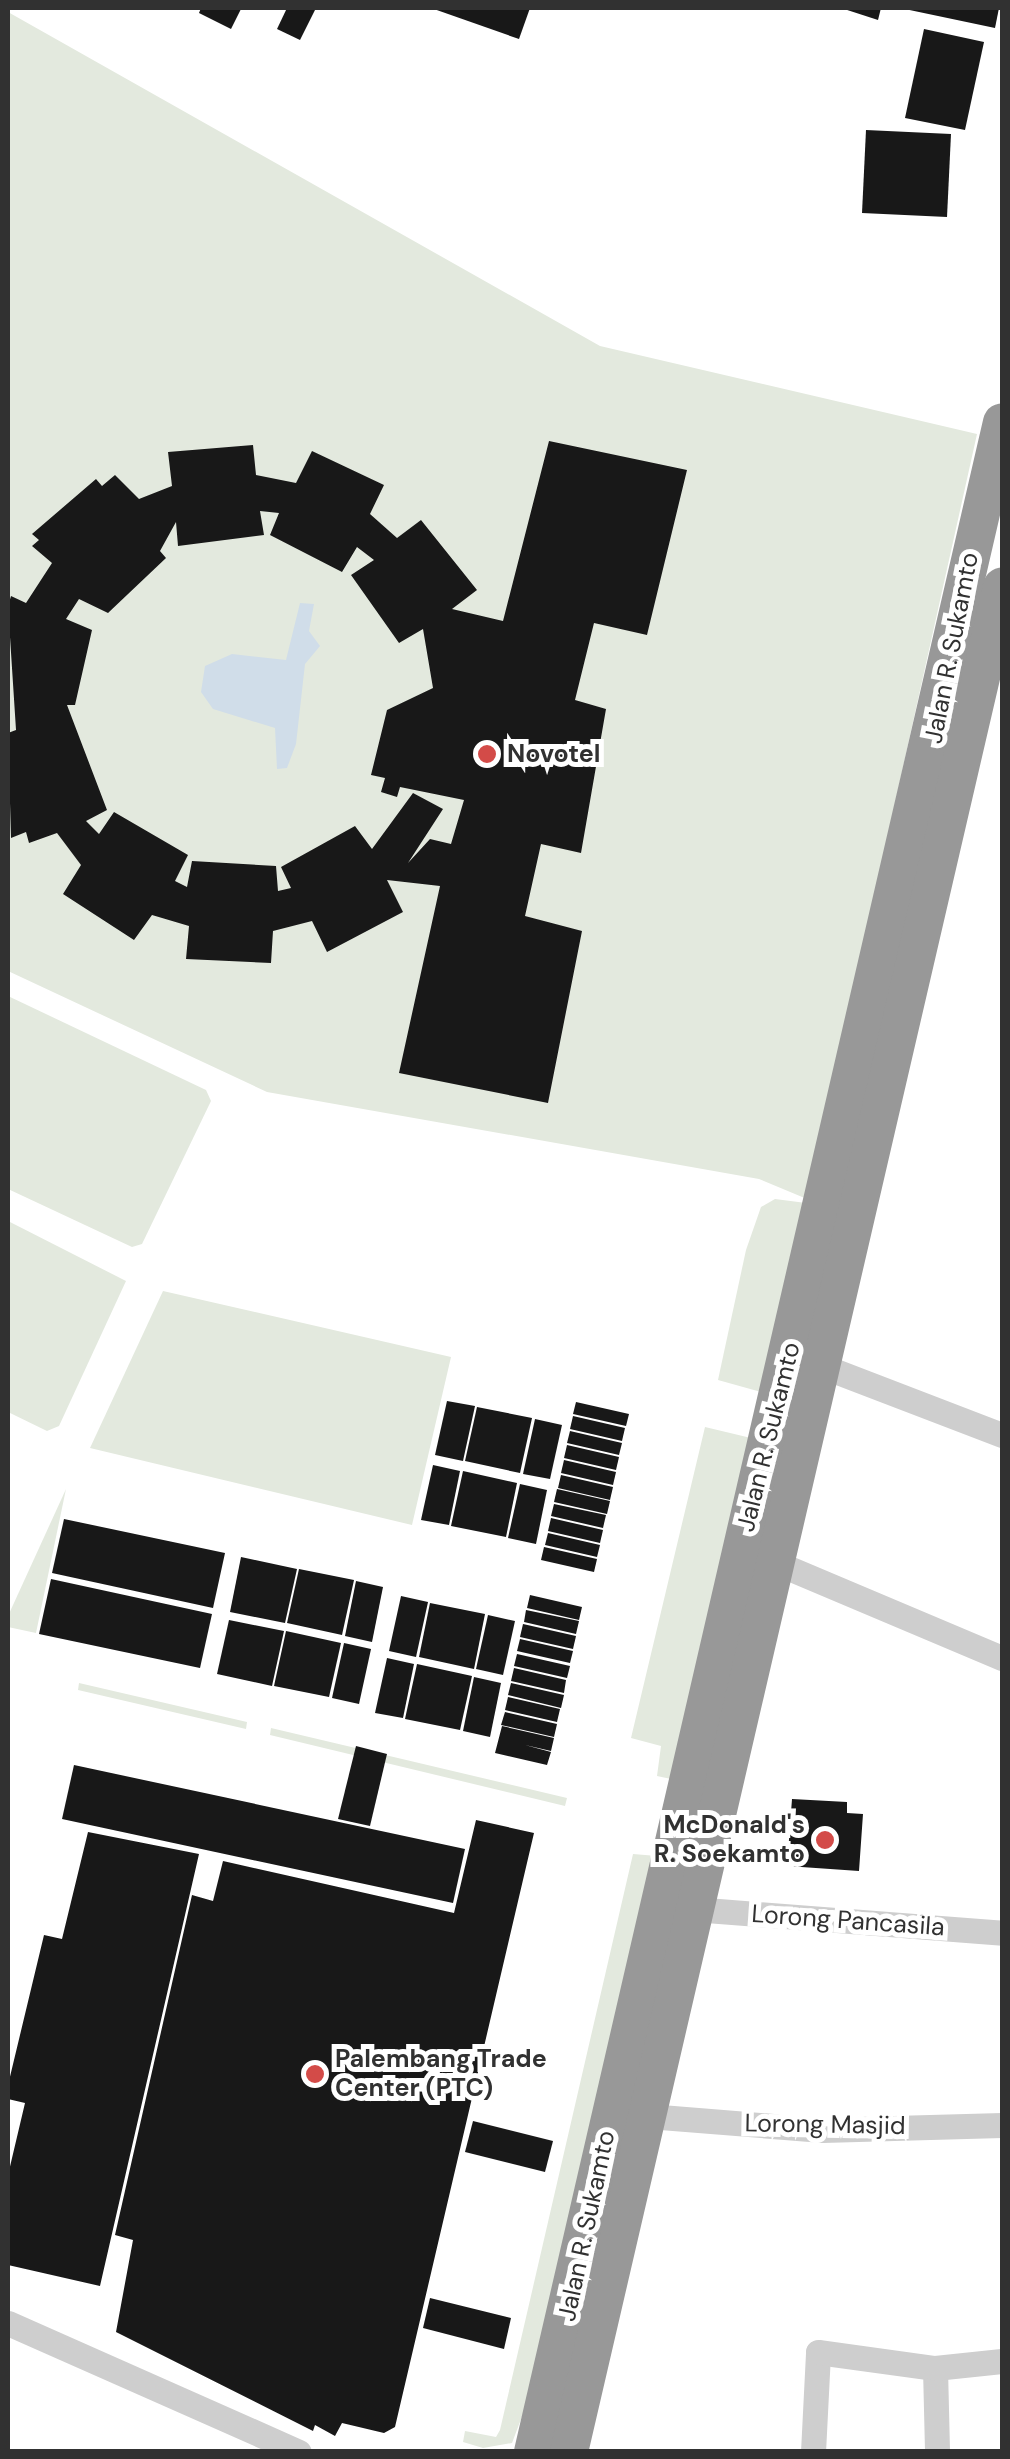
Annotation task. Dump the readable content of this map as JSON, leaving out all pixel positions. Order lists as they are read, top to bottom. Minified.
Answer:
{"streets":{"highway":["Jalan R. Sukamto"],"street":["Lorong Pancasila","Lorong Masjid"]},"crossings":[["Jalan R. Sukamto","Lorong Pancasila"],["Jalan R. Sukamto","Lorong Masjid"]],"places":["Novotel","McDonald's R. Soekamto","Palembang Trade Center (PTC)"]}
